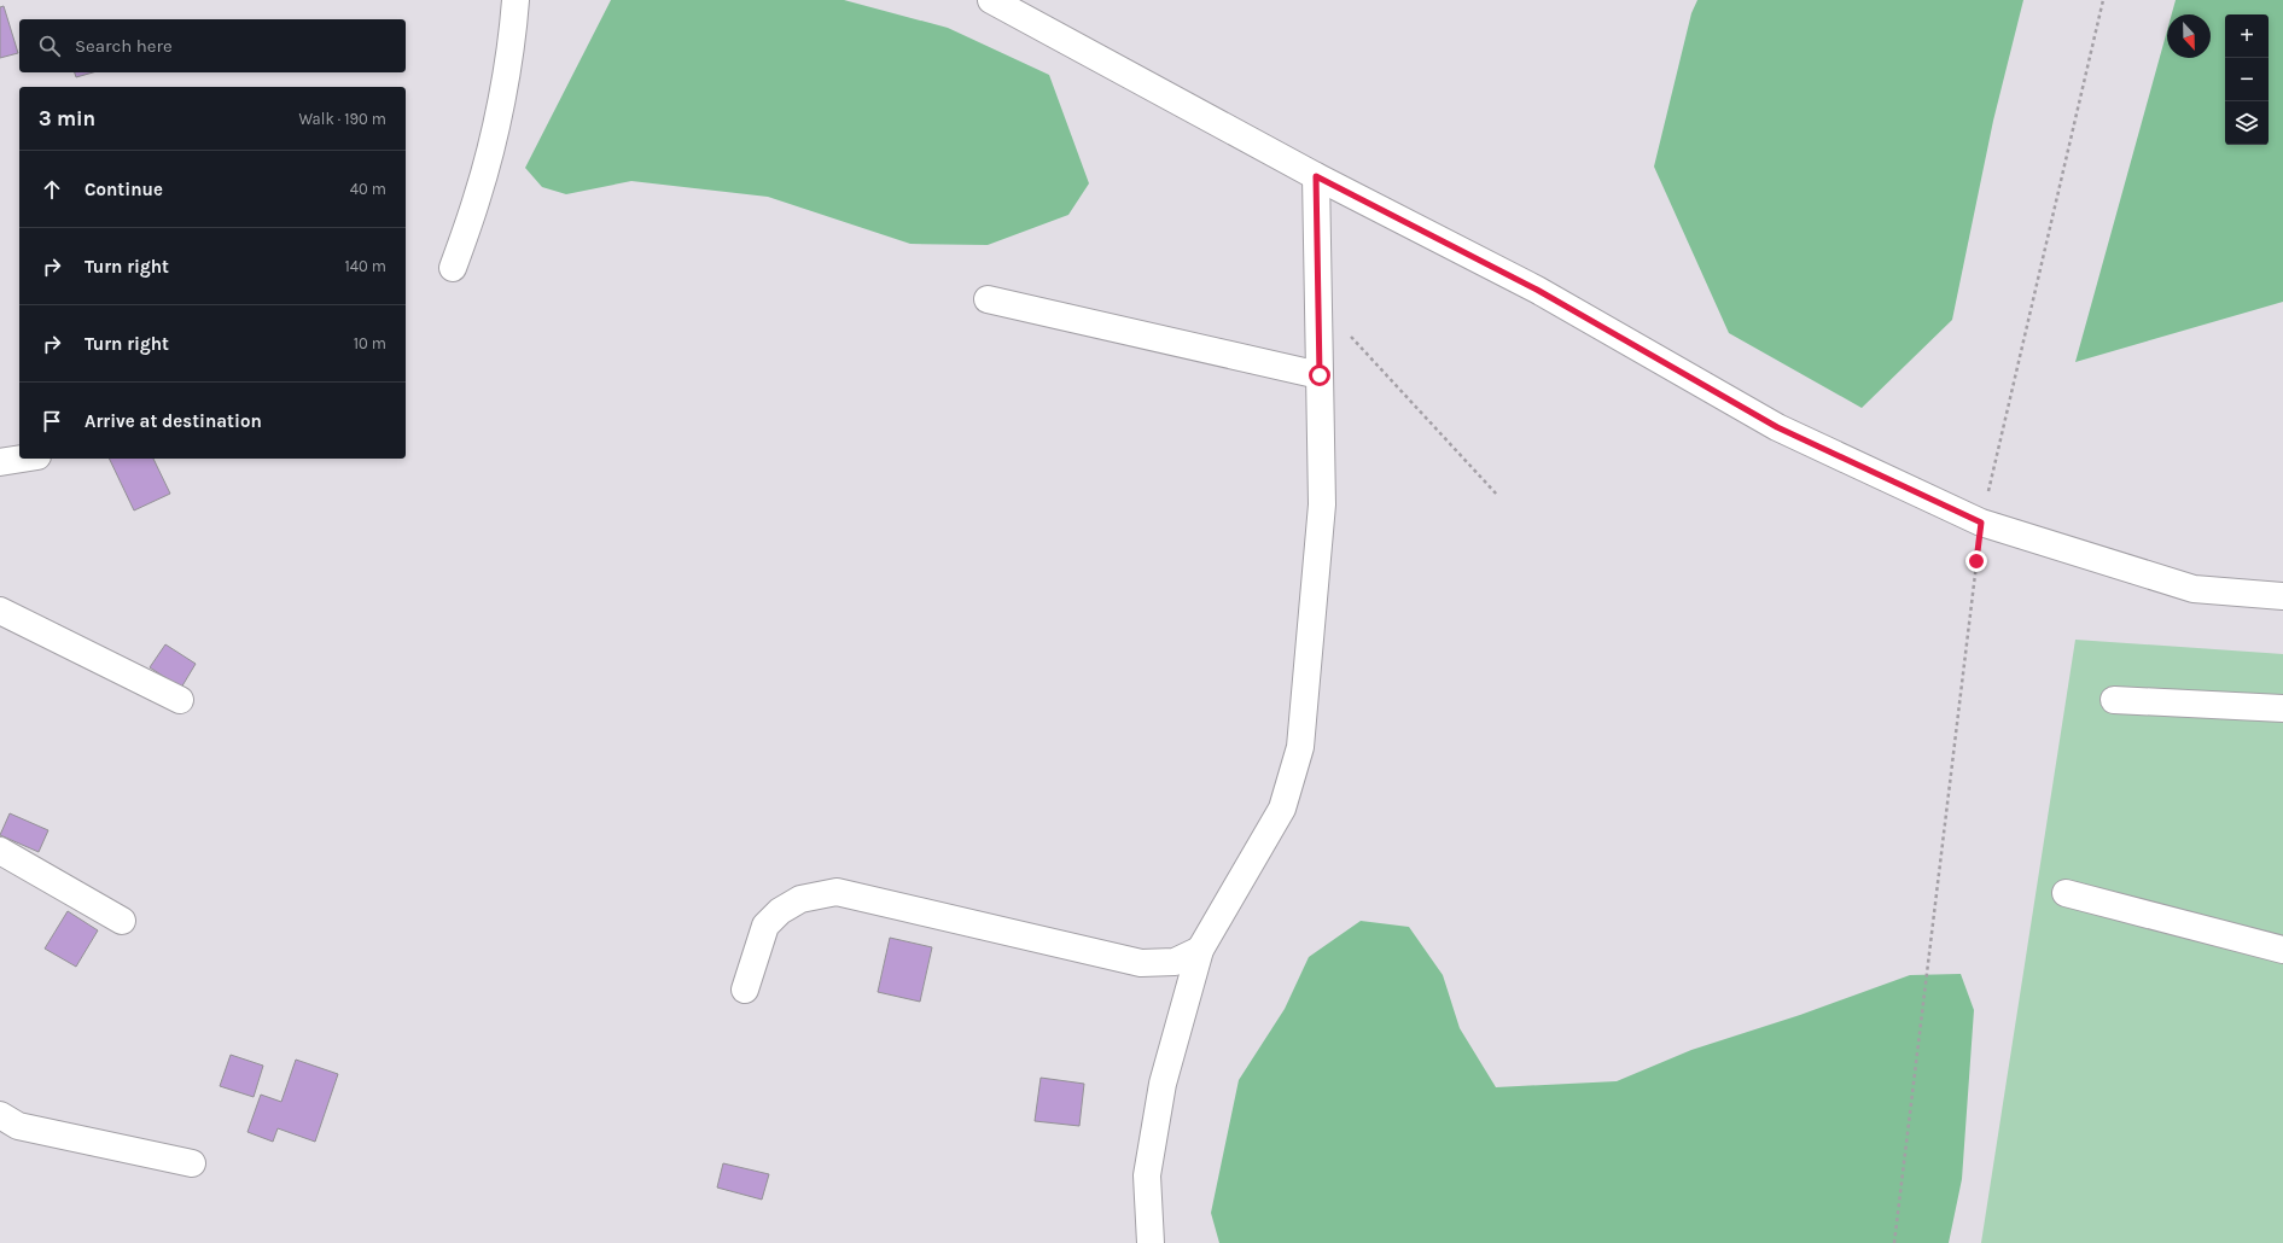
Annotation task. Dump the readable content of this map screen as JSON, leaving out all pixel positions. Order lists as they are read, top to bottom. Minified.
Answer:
{"north":"bottom","page":{"map_buttons":["+","−"],"search":"Search here","heading":["3 min","Walk · 190 m"],"list":[["Continue","40 m"],["Turn right","140 m"],["Turn right","10 m"],"Arrive at destination"]}}
